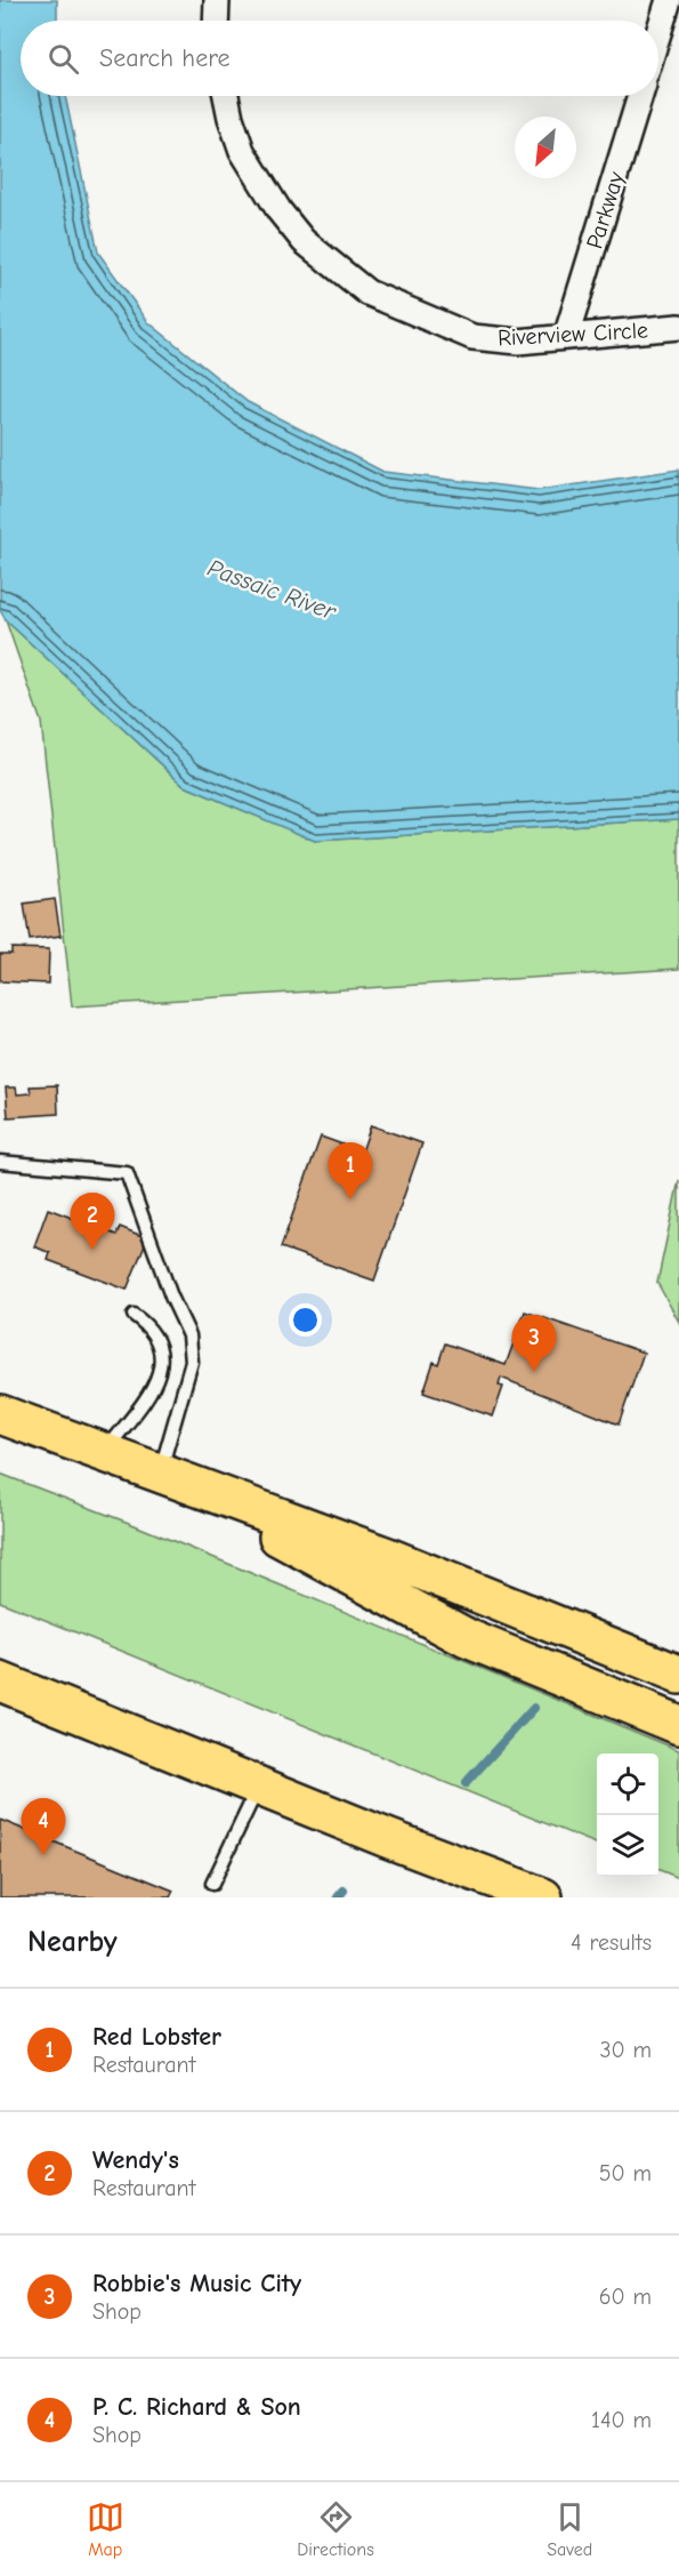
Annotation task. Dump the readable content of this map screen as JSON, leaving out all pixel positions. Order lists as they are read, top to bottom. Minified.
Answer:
{"streets":{"street":["Parkway","Riverview Circle"]},"crossings":[["Parkway","Riverview Circle"]],"water":["Passaic River"],"north":"bottom left","page":{"search":"Search here","pins":["1","2","3","4"],"heading":["Nearby","4 results"],"list":[{"mark":"1","name":"Red Lobster","note":"Restaurant","value":"30 m"},{"mark":"2","name":"Wendy's","note":"Restaurant","value":"50 m"},{"mark":"3","name":"Robbie's Music City","note":"Shop","value":"60 m"},{"mark":"4","name":"P. C. Richard & Son","note":"Shop","value":"140 m"}],"nav":["Map","Directions","Saved"]}}
